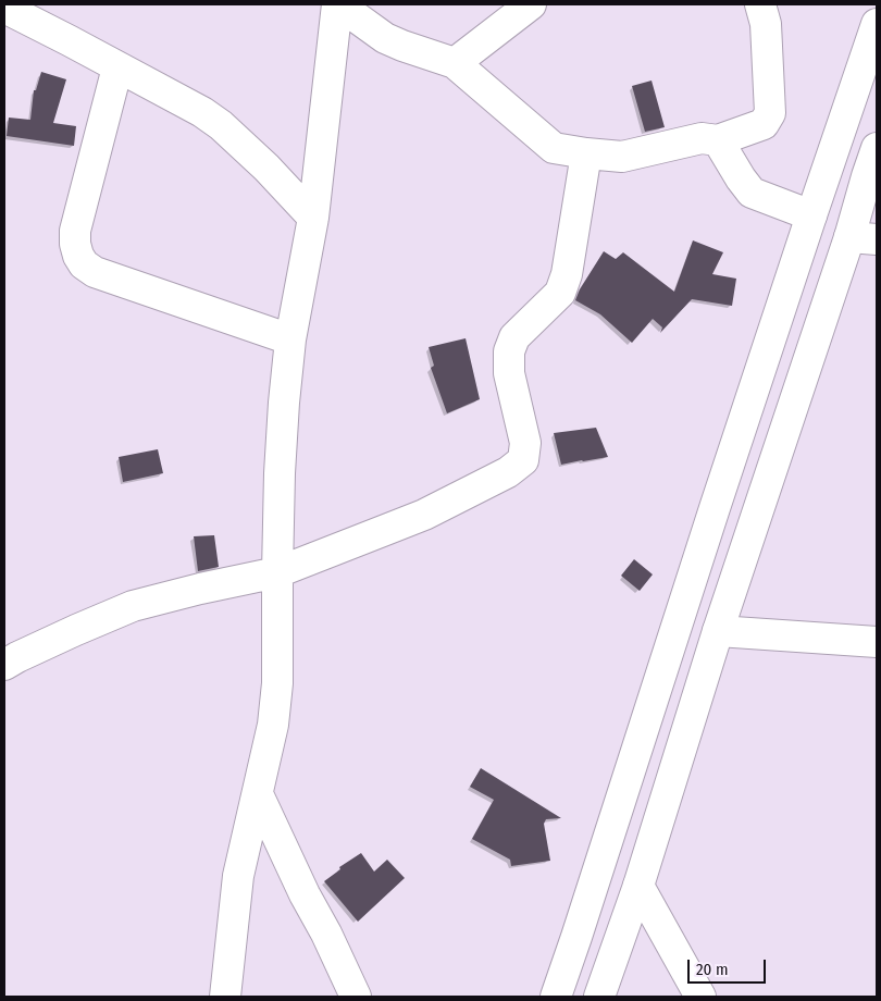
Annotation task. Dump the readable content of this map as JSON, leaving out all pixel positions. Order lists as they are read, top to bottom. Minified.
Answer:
{"scale_bar":"20 m"}
